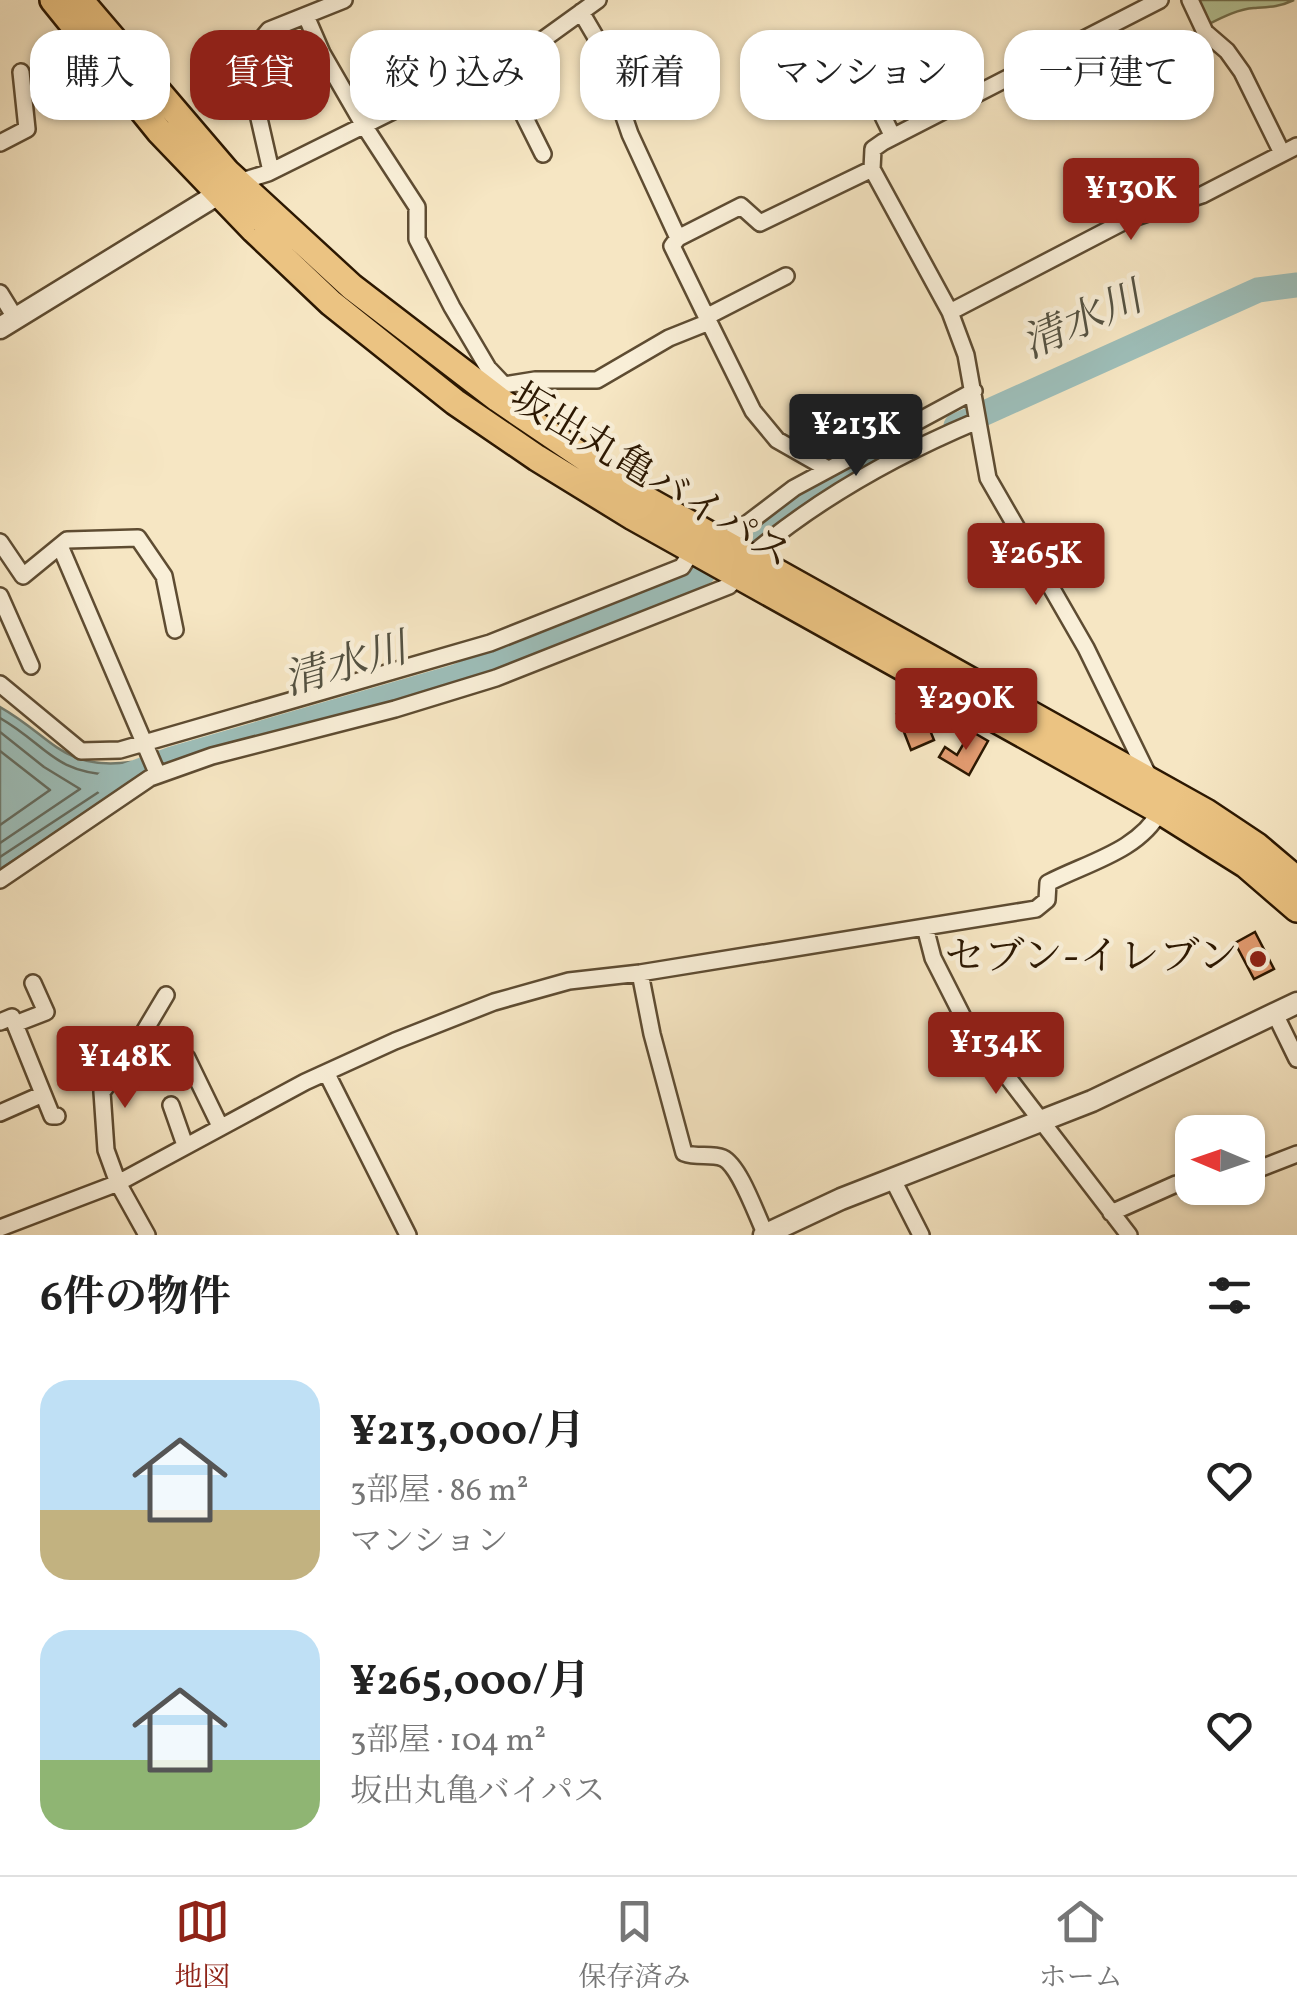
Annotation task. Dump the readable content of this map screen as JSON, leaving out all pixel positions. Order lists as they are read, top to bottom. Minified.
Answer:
{"streets":{"highway":["坂出丸亀バイパス"]},"water":["清水川"],"places":["セブン-イレブン"],"north":"left","page":{"chip":["購入","賃貸","絞り込み","新着","マンション","一戸建て"],"price":["¥130K","¥213K","¥265K","¥290K","¥134K","¥148K"],"heading":"6件の物件","list":[{"name":"¥213,000/月","note":"3部屋 · 86 m² · マンション"},{"name":"¥265,000/月","note":"3部屋 · 104 m² · 坂出丸亀バイパス"}],"tabs":["地図","保存済み","ホーム"]}}
